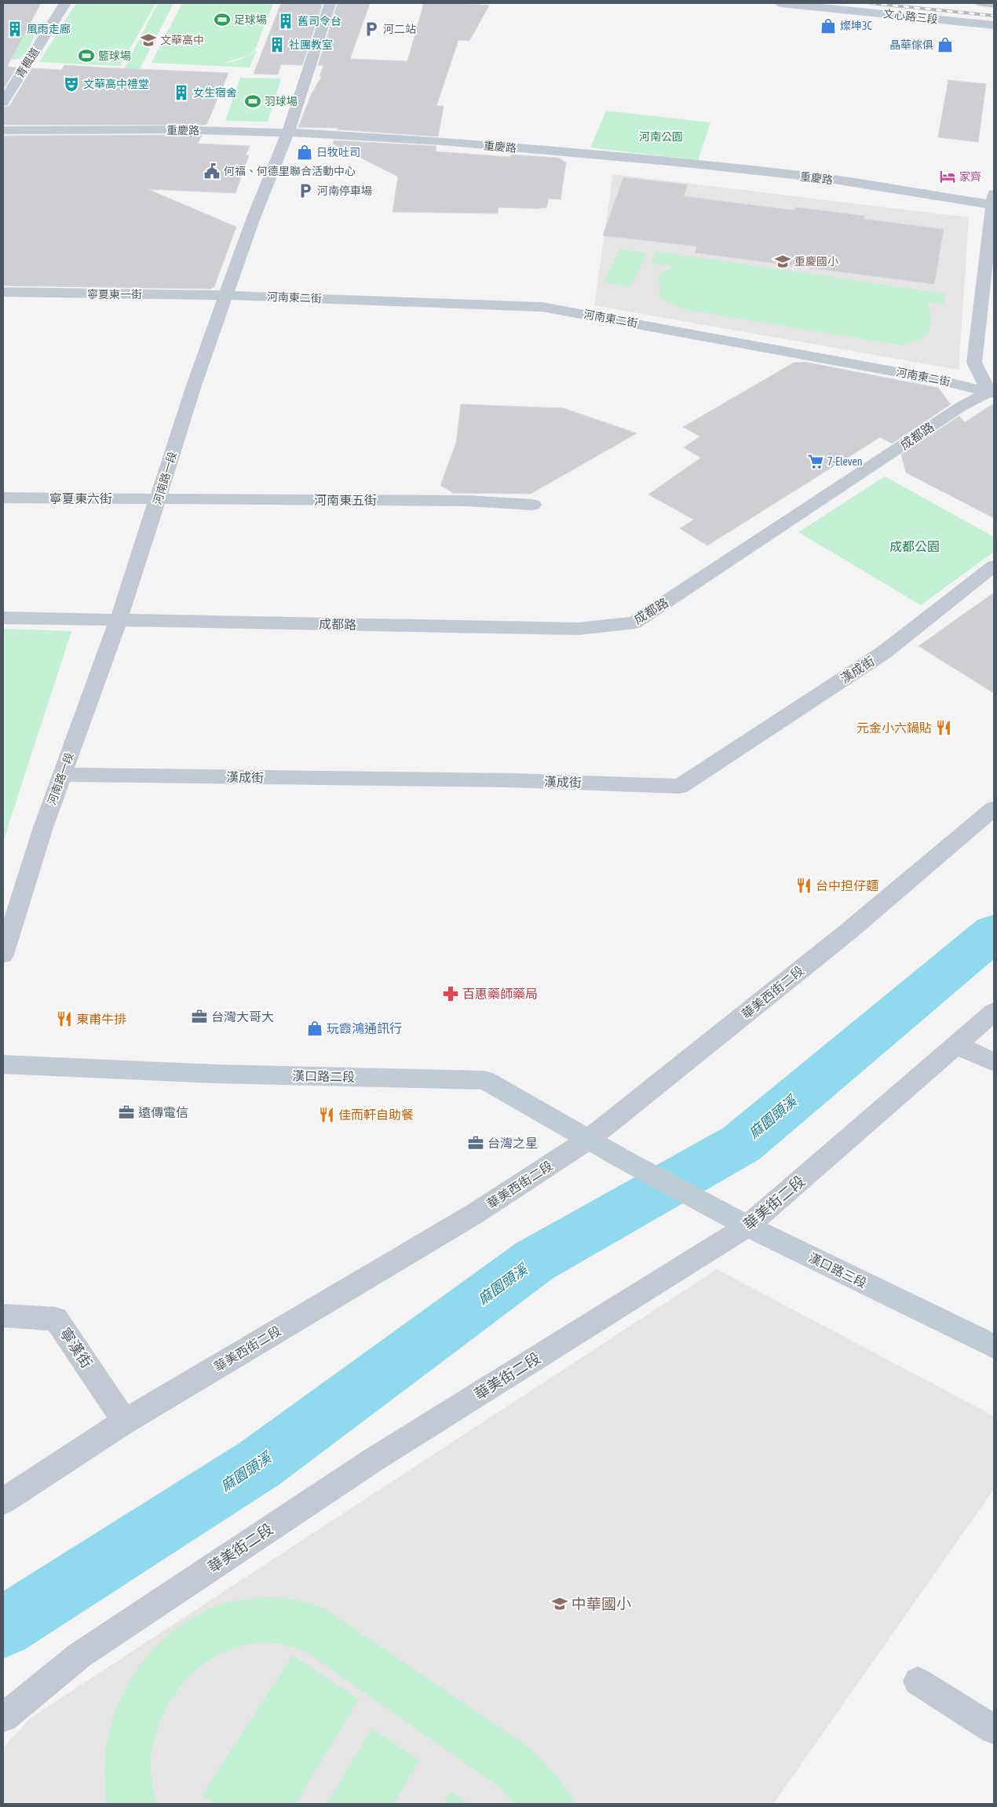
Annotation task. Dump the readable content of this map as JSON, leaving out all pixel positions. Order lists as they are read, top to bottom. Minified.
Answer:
{"streets":{"street":["文心路三段","青楓道","重慶路","寧夏東一街","河南東二街","成都路","河南路一段","寧夏東六街","河南東五街","漢成街","華美西街二段","漢口路二段","華美街二段","漢口路三段","寧漢街"]},"crossings":[["重慶路","河南路一段"],["寧夏東一街","河南東二街"],["寧夏東一街","河南路一段"],["河南東二街","成都路"],["河南東二街","河南路一段"],["成都路","河南路一段"],["河南路一段","寧夏東六街"],["河南路一段","河南東五街"],["河南路一段","漢成街"],["寧夏東六街","河南東五街"],["華美西街二段","漢口路二段"],["華美西街二段","寧漢街"],["漢口路二段","漢口路三段"],["華美街二段","漢口路三段"]],"water":["麻園頭溪"],"parks":["河南公園","成都公園"],"places":{"sports":["足球場","籃球場","羽球場"],"building":["舊司令台","風雨走廊","社團教室","女生宿舍"],"shop":["燦坤3C","晶華傢俱","日牧吐司","玩霞鴻通訊行"],"parking":["河二站","河南停車場"],"school or university":["文華高中","重慶國小","中華國小"],"theatre":["文華高中禮堂"],"public building":["何福、何德里聯合活動中心"],"hotel":["家齊"],"supermarket":["7-Eleven"],"restaurant":["元金小六鍋貼","台中担仔麵","東甫牛排","佳而軒自助餐"],"pharmacy":["百惠藥師藥局"],"office":["台灣大哥大","遠傳電信","台灣之星"]}}
